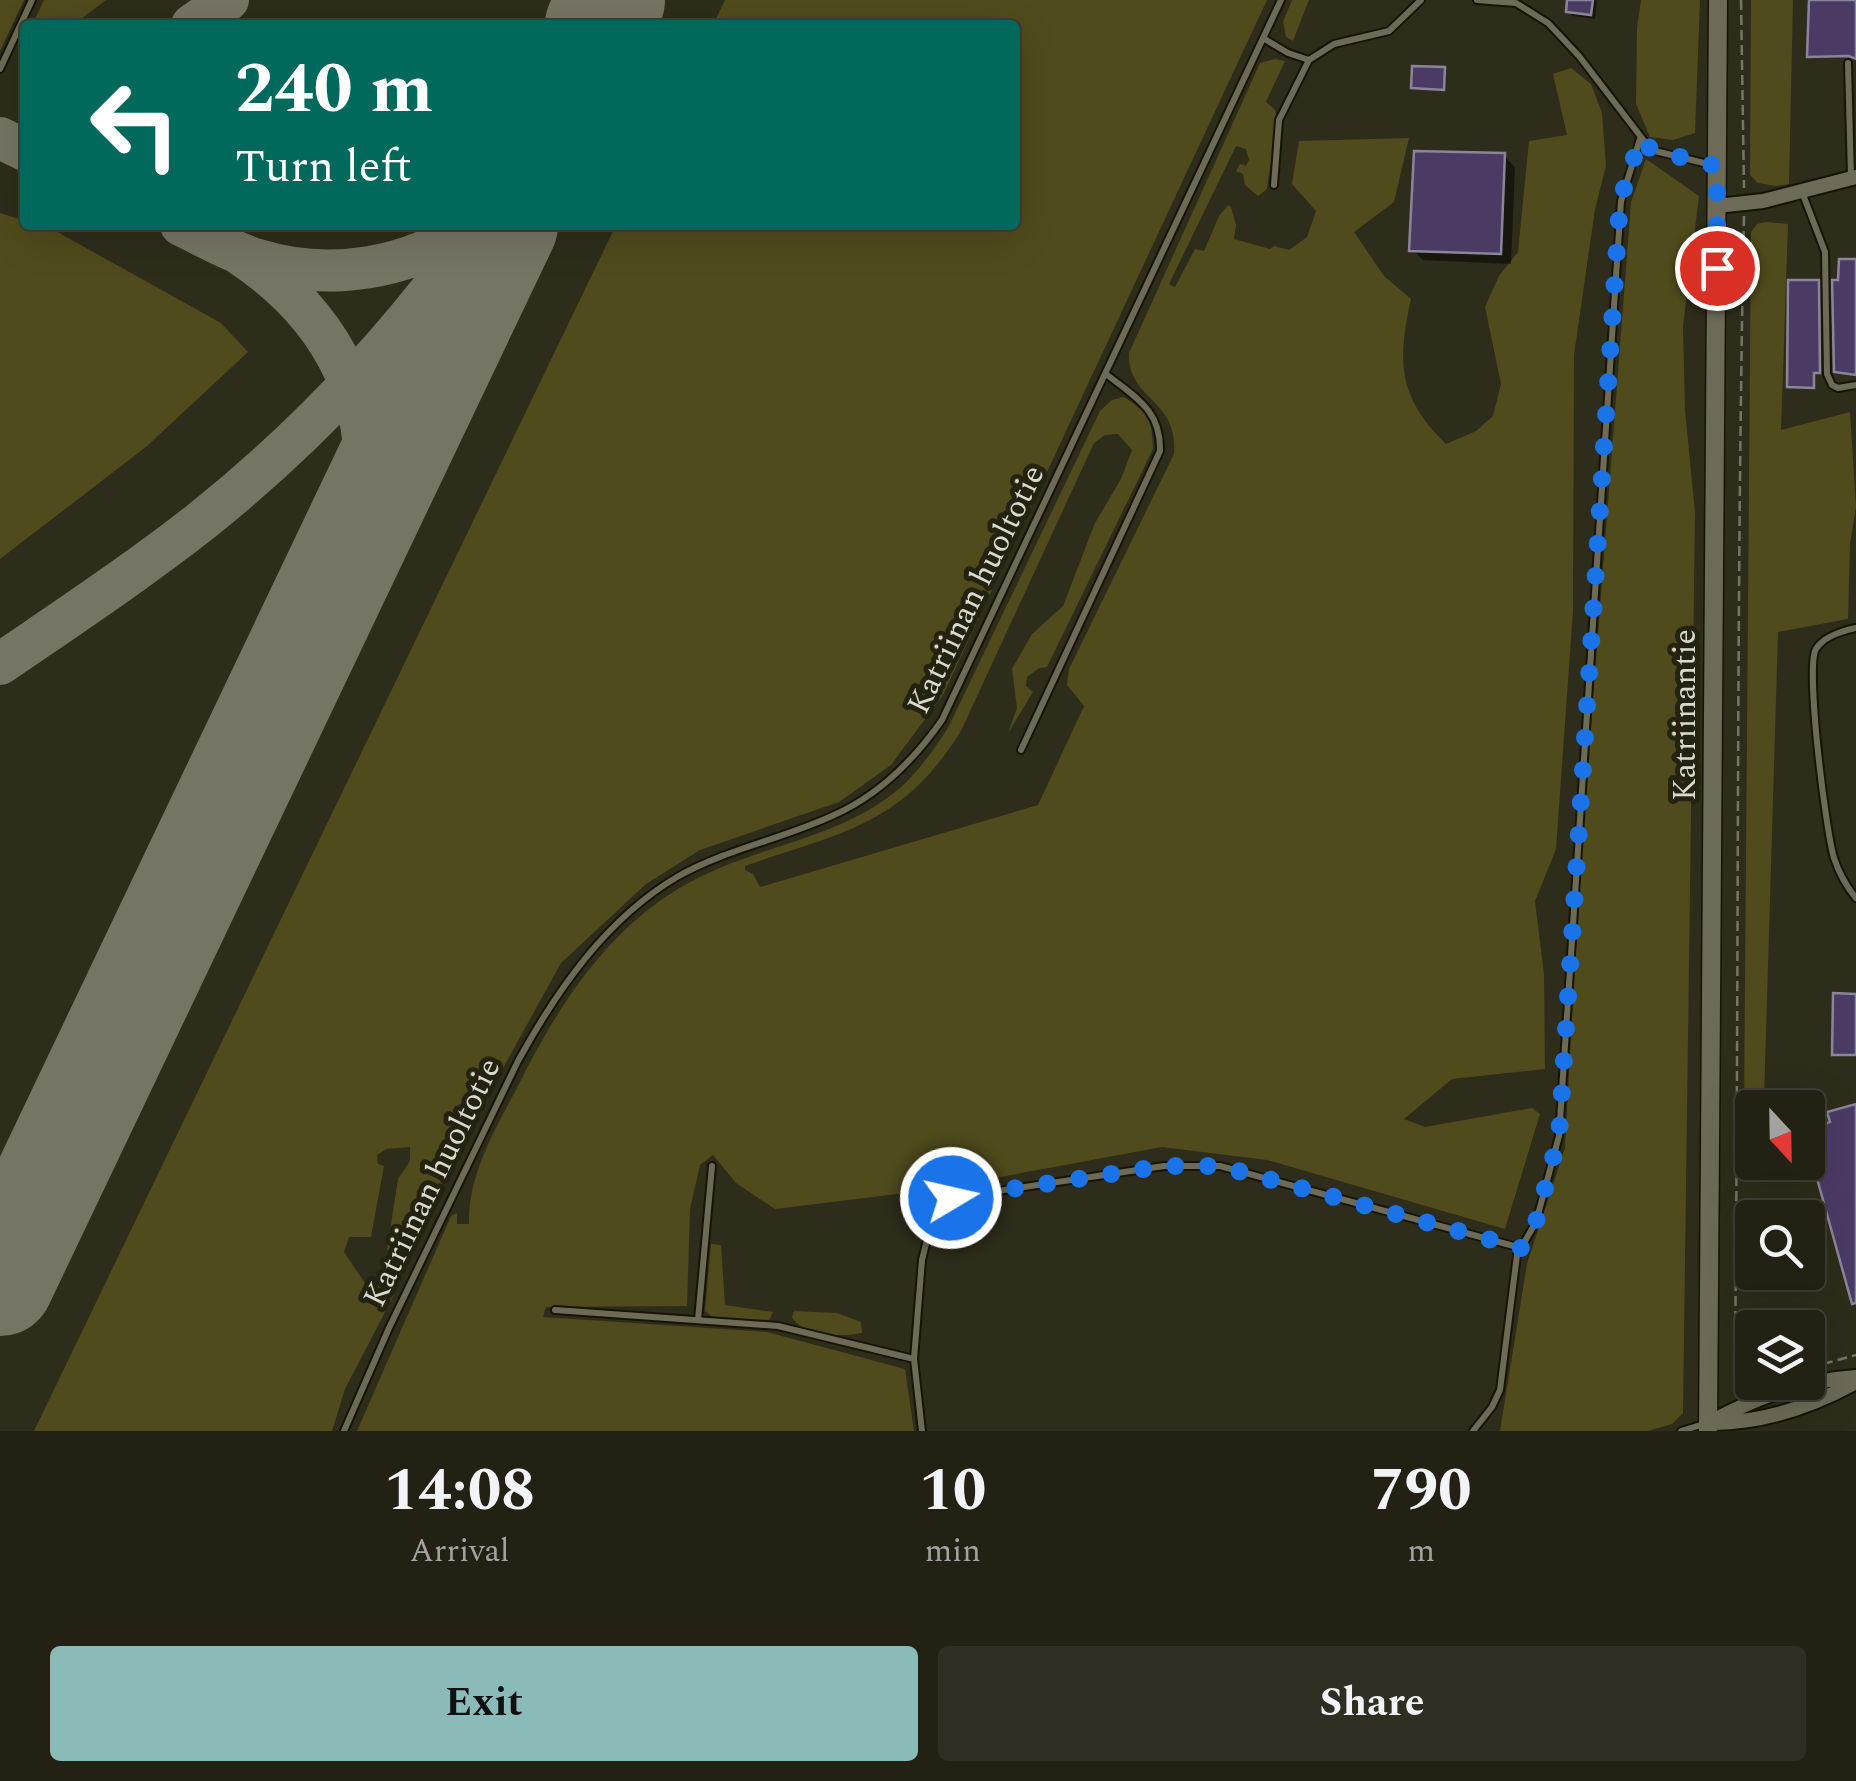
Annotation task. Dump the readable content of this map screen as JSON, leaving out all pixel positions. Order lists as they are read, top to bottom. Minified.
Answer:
{"streets":{"main road":["Katriinantie"],"lane":["Katriinan huoltotie"]},"north":"bottom","page":{"turn":["240 m","Turn left"],"eta":["14:08","Arrival","10","min","790","m"],"buttons":["Exit","Share"]}}
